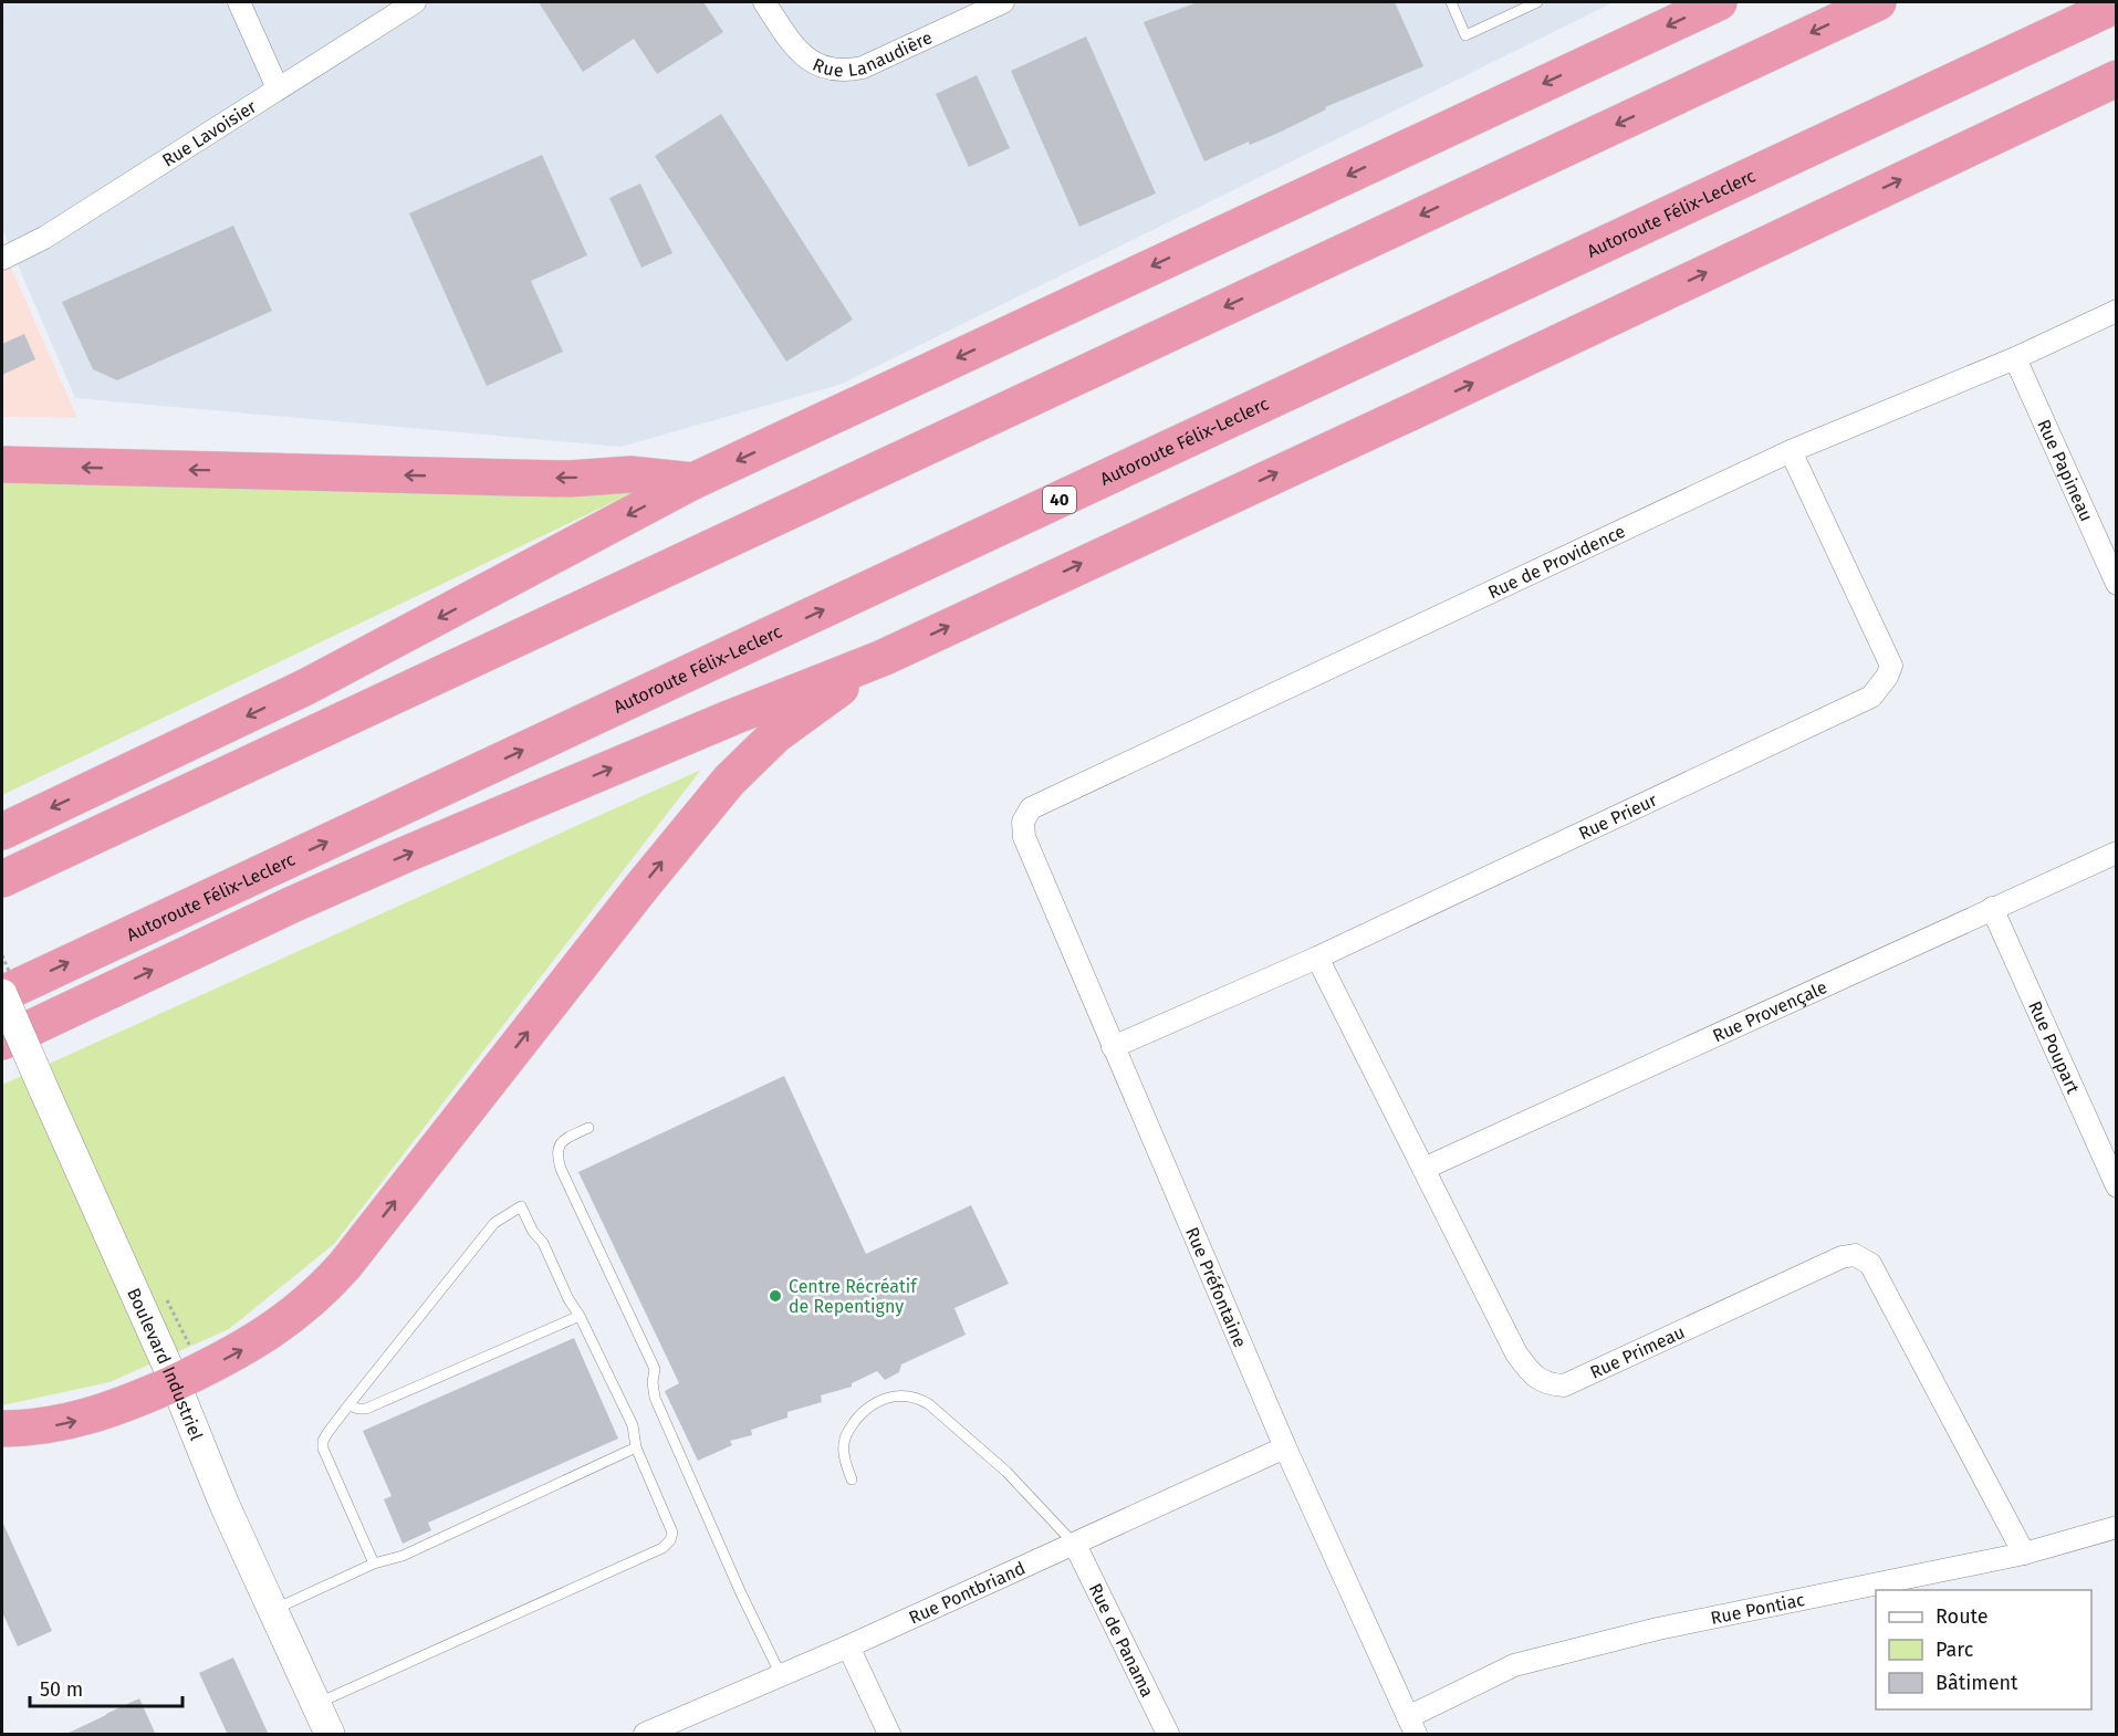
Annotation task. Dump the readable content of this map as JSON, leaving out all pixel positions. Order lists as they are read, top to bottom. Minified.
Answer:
{"streets":{"highway":["Autoroute Félix-Leclerc","40"],"street":["Rue Lanaudière","Rue Lavoisier","Rue Papineau","Rue de Providence","Rue Prieur","Rue Provençale","Rue Poupart","Rue Préfontaine","Rue Primeau","Boulevard Industriel","Rue Pontbriand","Rue Pontiac","Rue de Panama"]},"crossings":[["Autoroute Félix-Leclerc","Boulevard Industriel"],["Rue Papineau","Rue de Providence"],["Rue de Providence","Rue Prieur"],["Rue de Providence","Rue Préfontaine"],["Rue Prieur","Rue Préfontaine"],["Rue Prieur","Rue Primeau"],["Rue Provençale","Rue Poupart"],["Rue Provençale","Rue Primeau"],["Rue Préfontaine","Rue Pontbriand"],["Rue Préfontaine","Rue Pontiac"],["Rue Primeau","Rue Pontiac"],["Rue Pontbriand","Rue de Panama"]],"places":["Centre Récréatif de Repentigny"],"legend":["Route","Parc","Bâtiment"],"scale_bar":"50 m"}
